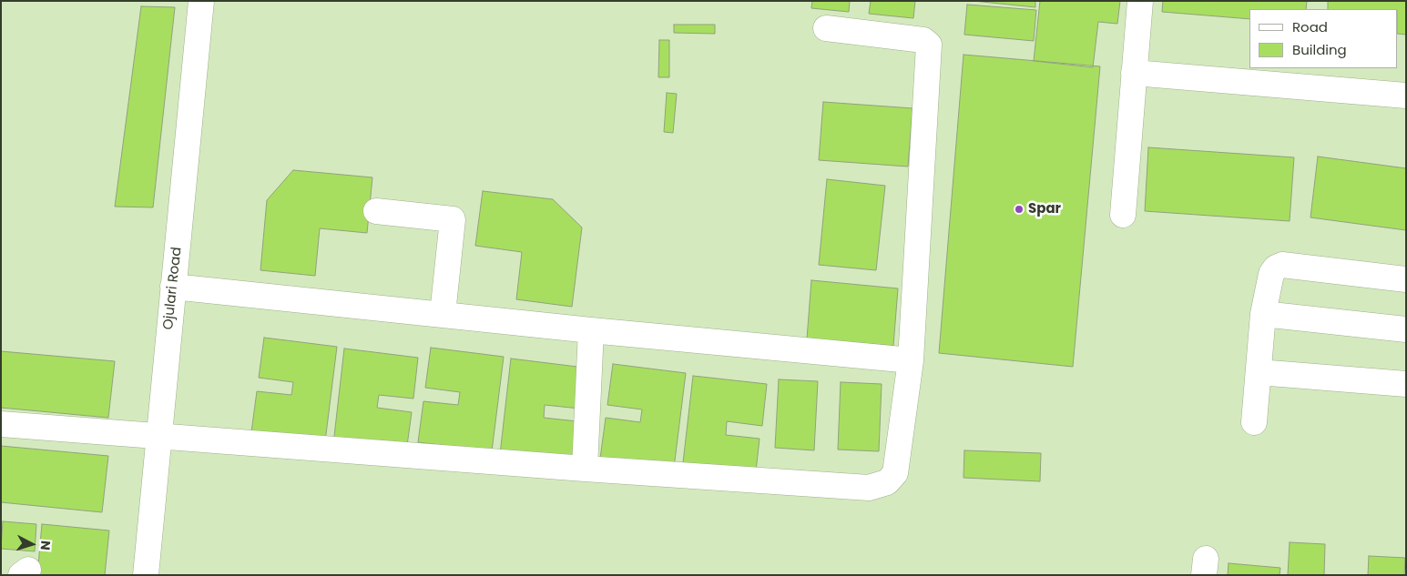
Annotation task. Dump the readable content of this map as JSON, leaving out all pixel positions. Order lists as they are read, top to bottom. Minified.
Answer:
{"streets":{"street":["Ojulari Road"]},"places":["Spar"],"legend":["Road","Building"],"north":"right"}
